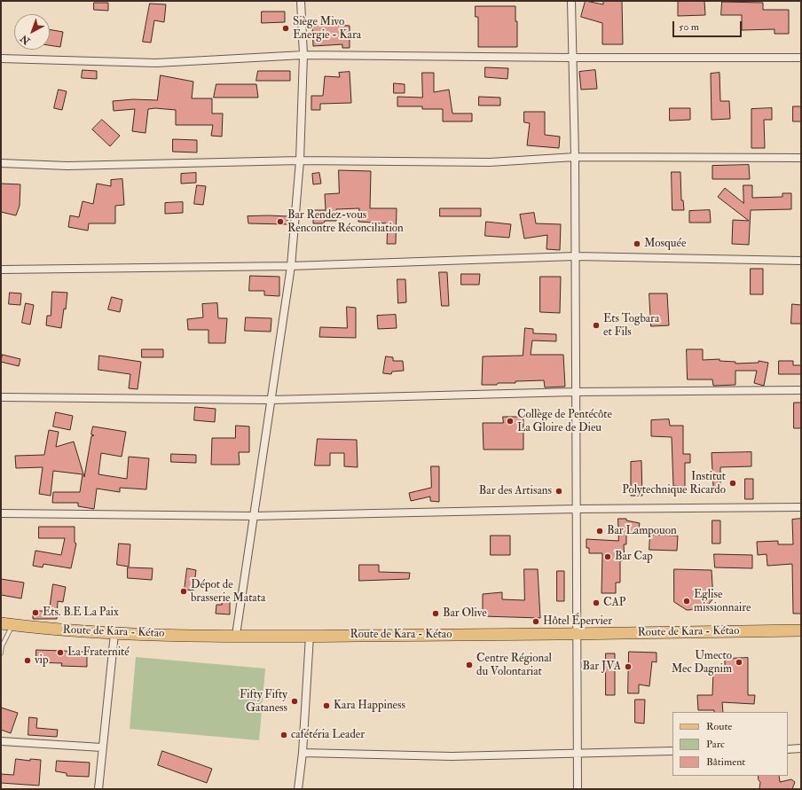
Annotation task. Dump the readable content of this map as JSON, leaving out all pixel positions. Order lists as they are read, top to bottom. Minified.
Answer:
{"streets":{"main road":["Route de Kara - Kétao"]},"places":["Siège Mivo Energie - Kara","Bar Rendez-vous Rencontre Réconciliation","Mosquée","Ets Togbara et Fils","Collège de Pentécôte La Gloire de Dieu","Institut Polytechnique Ricardo","Bar des Artisans","Bar Lampouon","Bar Cap","Dépot de brasserie Matata","Eglise missionnaire","CAP","Ets. B.E La Paix","Bar Olive","Hôtel Épervier","La Fraternité","vip","Umecto Mec Dagnim","Centre Régional du Volontariat","Bar JVA","Fifty Fifty Gataness","Kara Happiness","cafétéria Leader"],"legend":["Route","Parc","Bâtiment"],"scale_bar":"50 m","north":"bottom left"}
